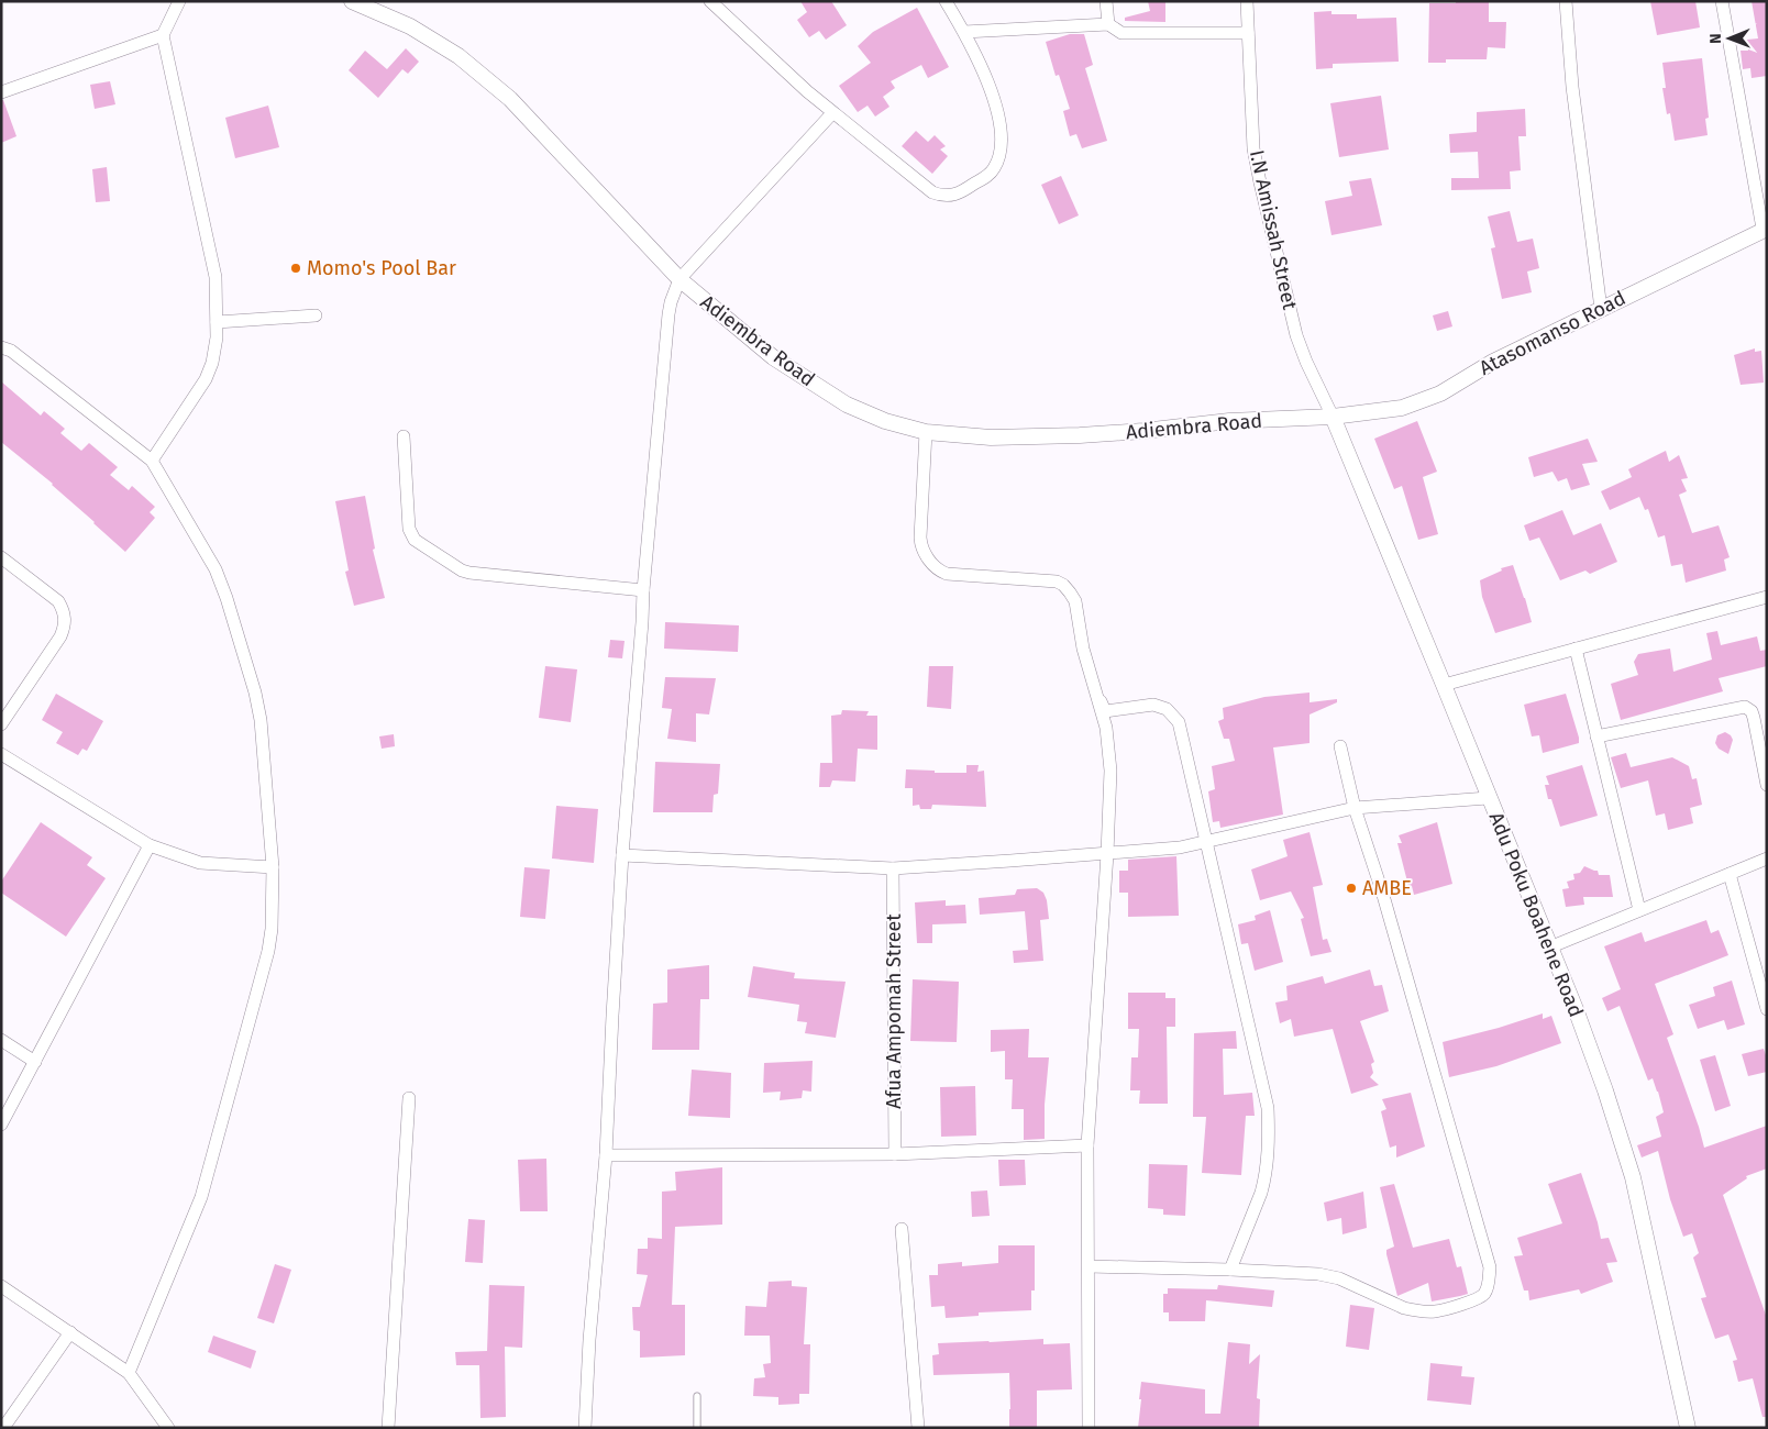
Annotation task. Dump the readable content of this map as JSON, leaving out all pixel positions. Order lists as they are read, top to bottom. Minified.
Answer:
{"streets":{"street":["I.N Amissah Street","Atasomanso Road","Adiembra Road","Adu Poku Boahene Road","Afua Ampomah Street"]},"crossings":[["I.N Amissah Street","Atasomanso Road"],["I.N Amissah Street","Adiembra Road"],["I.N Amissah Street","Adu Poku Boahene Road"],["Atasomanso Road","Adiembra Road"],["Atasomanso Road","Adu Poku Boahene Road"],["Adiembra Road","Adu Poku Boahene Road"]],"places":["Momo's Pool Bar","AMBE"],"north":"left"}
